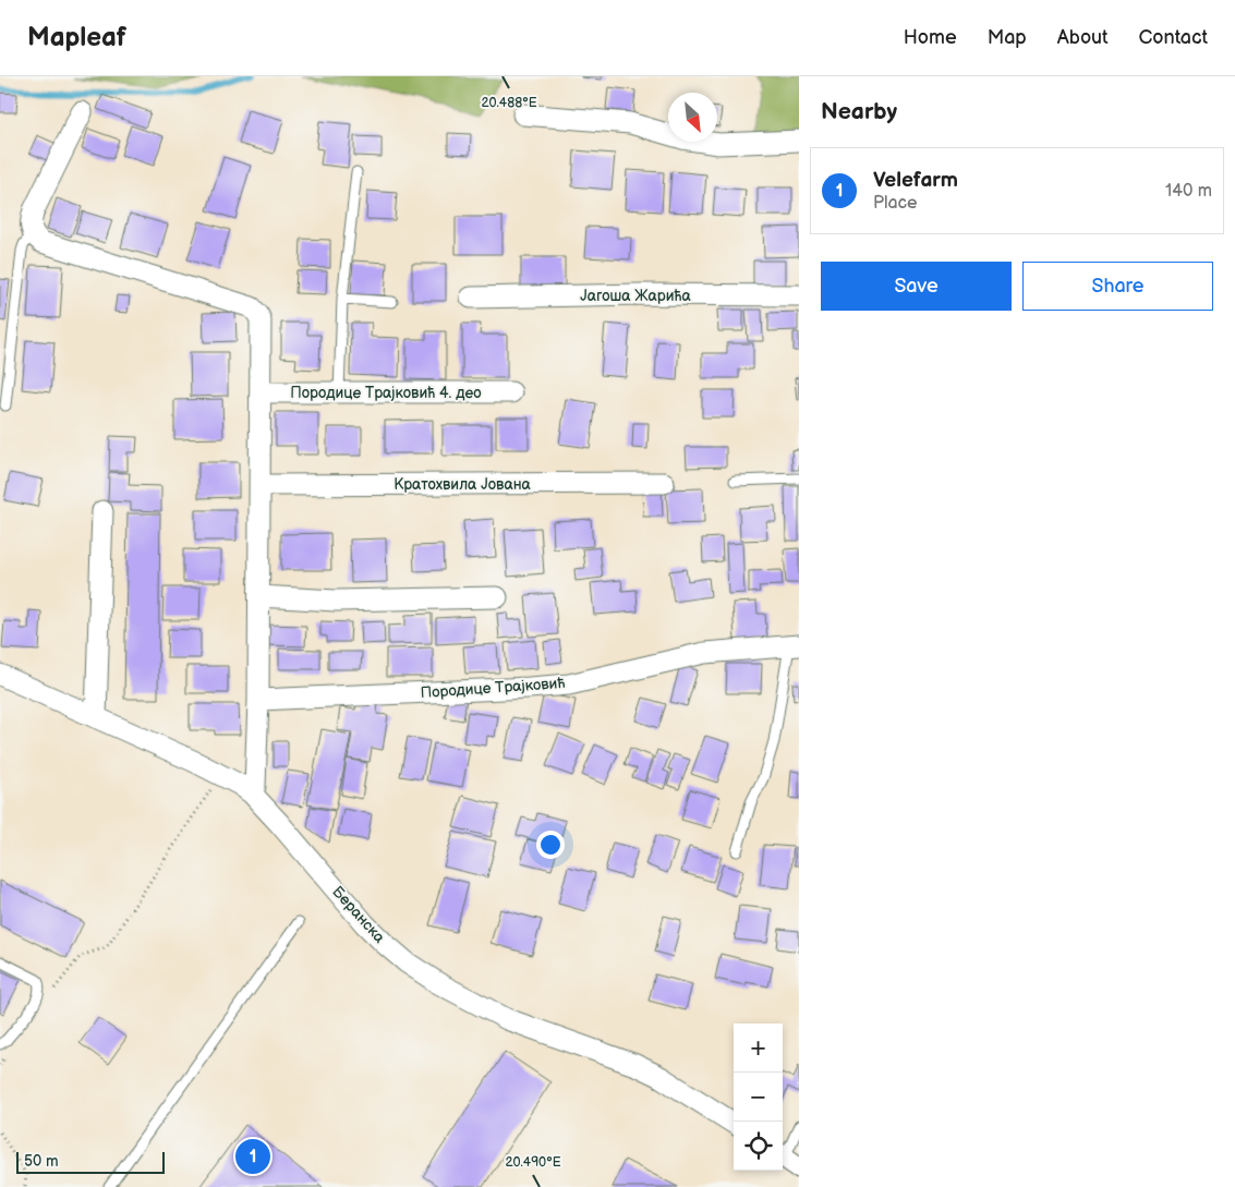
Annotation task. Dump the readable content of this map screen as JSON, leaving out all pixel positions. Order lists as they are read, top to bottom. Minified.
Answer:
{"streets":{"street":["Јагоша Жарића","Породице Трајковић 4. део","Кратохвила Јована","Породице Трајковић","Беранска"]},"scale_bar":"50 m","north":"bottom right","page":{"header":"Mapleaf","nav":["Home","Map","About","Contact"],"heading":"Nearby","list":[{"mark":"1","name":"Velefarm","note":"Place","value":"140 m"}],"buttons":["Save","Share"],"map_buttons":["+","−"],"pins":"1","scale":"50 m"},"coordinates":["20.488°E","20.490°E"]}
